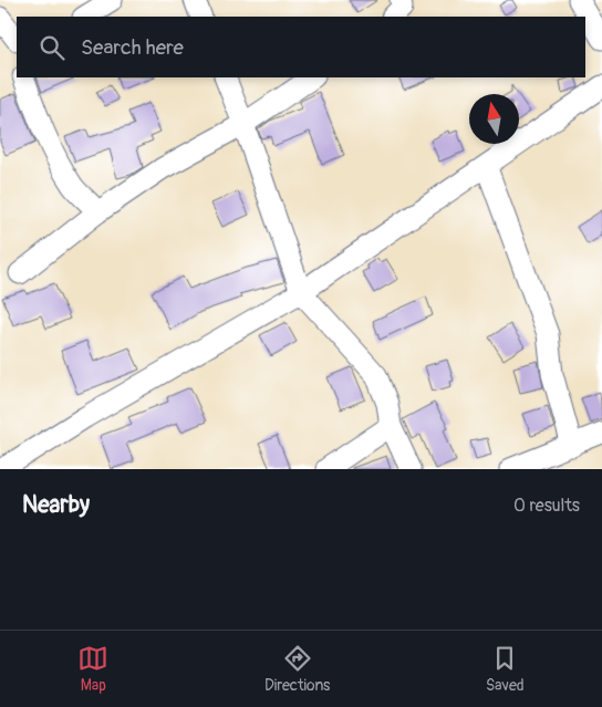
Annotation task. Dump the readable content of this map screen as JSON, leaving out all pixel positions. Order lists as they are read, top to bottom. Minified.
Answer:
{"north":"top","page":{"search":"Search here","heading":["Nearby","0 results"],"nav":["Map","Directions","Saved"]}}
